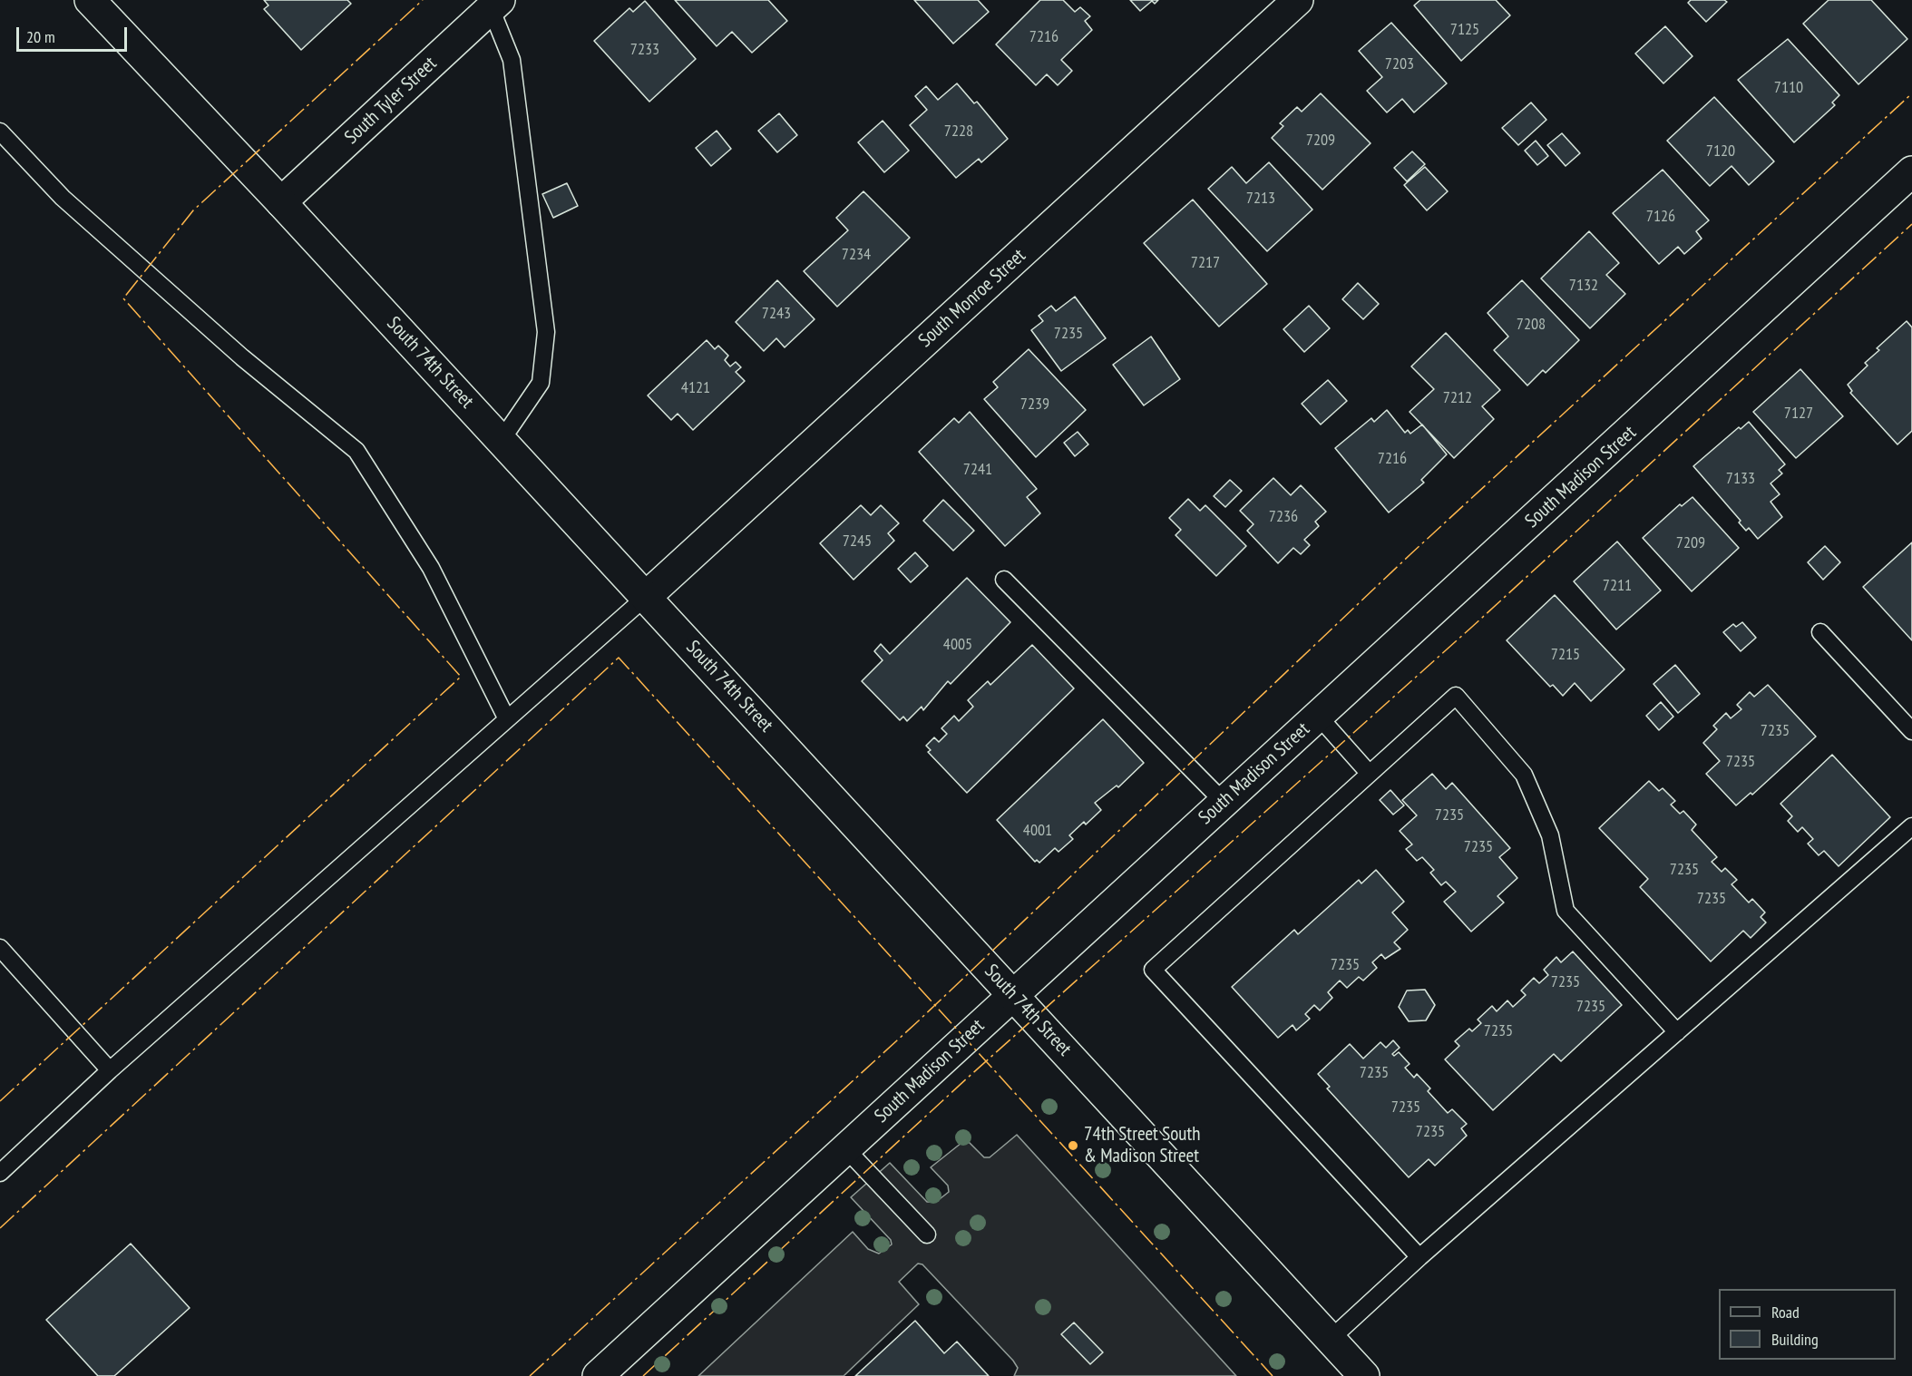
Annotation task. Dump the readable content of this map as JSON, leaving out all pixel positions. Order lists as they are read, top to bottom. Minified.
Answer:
{"streets":{"street":["South Tyler Street","South Monroe Street","South 74th Street","South Madison Street"]},"crossings":[["South Tyler Street","South 74th Street"],["South Monroe Street","South 74th Street"],["South 74th Street","South Madison Street"]],"places":["74th Street South & Madison Street"],"house_numbers":["7125","7216","7233","7203","7110","7228","7209","7120","7213","7126","7234","7217","7132","7243","7208","7235","4121","7212","7239","7127","7216","7241","7133","7236","7245","7209","7211","4005","7215","7235","7235","7235","4001","7235","7235","7235","7235","7235","7235","7235","7235","7235","7235"],"legend":["Road","Building"],"scale_bar":"20 m"}
